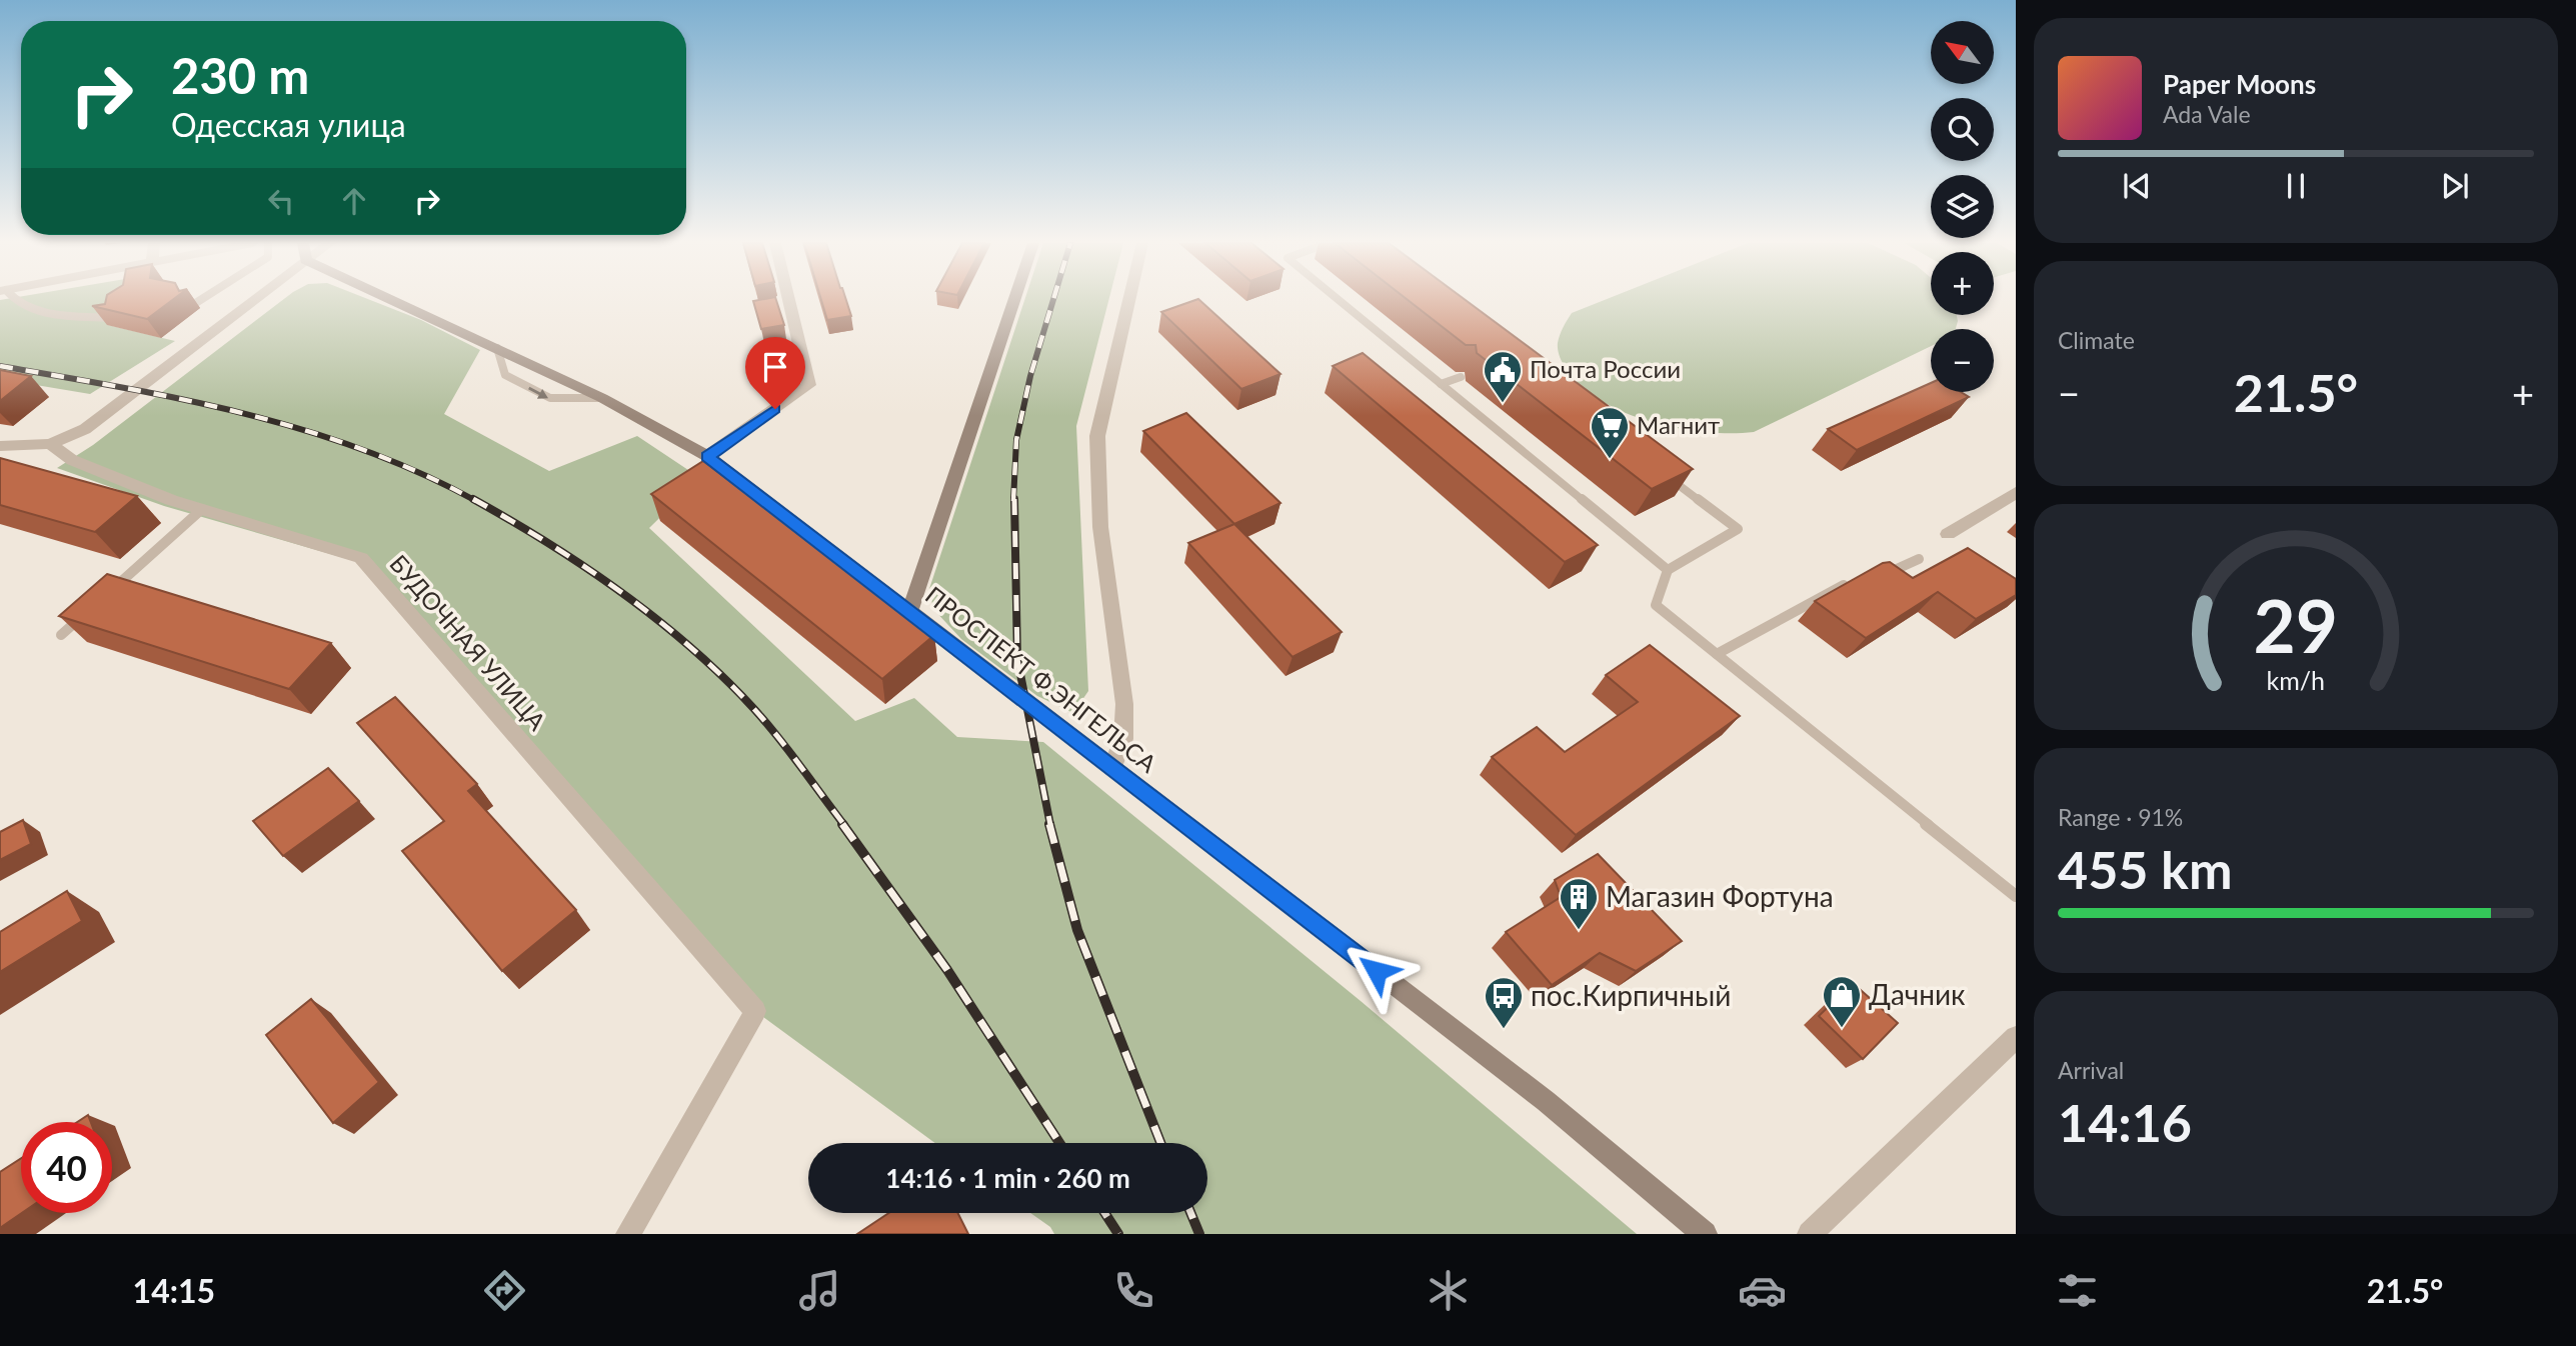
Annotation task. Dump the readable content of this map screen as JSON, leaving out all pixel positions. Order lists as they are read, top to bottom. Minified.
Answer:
{"streets":{"street":["БУДОЧНАЯ УЛИЦА","ПРОСПЕКТ Ф.ЭНГЕЛЬСА"]},"places":{"public building":["Почта России"],"supermarket":["Магнит"],"building":["Магазин Фортуна"],"shop":["Дачник"],"bus stop":["пос.Кирпичный"]},"north":"top left","page":{"map_buttons":["+","−"],"turn":["230 m","Одесская улица"],"song":["Paper Moons","Ada Vale"],"tile":["Climate",["Range · 91%","455 km"],["Arrival","14:16"]],"heat":["−","21.5°","+"],"limit":"40","trip":"14:16 · 1 min · 260 m","tabs":["14:15","21.5°"],"gauge":["29","km/h"]}}
